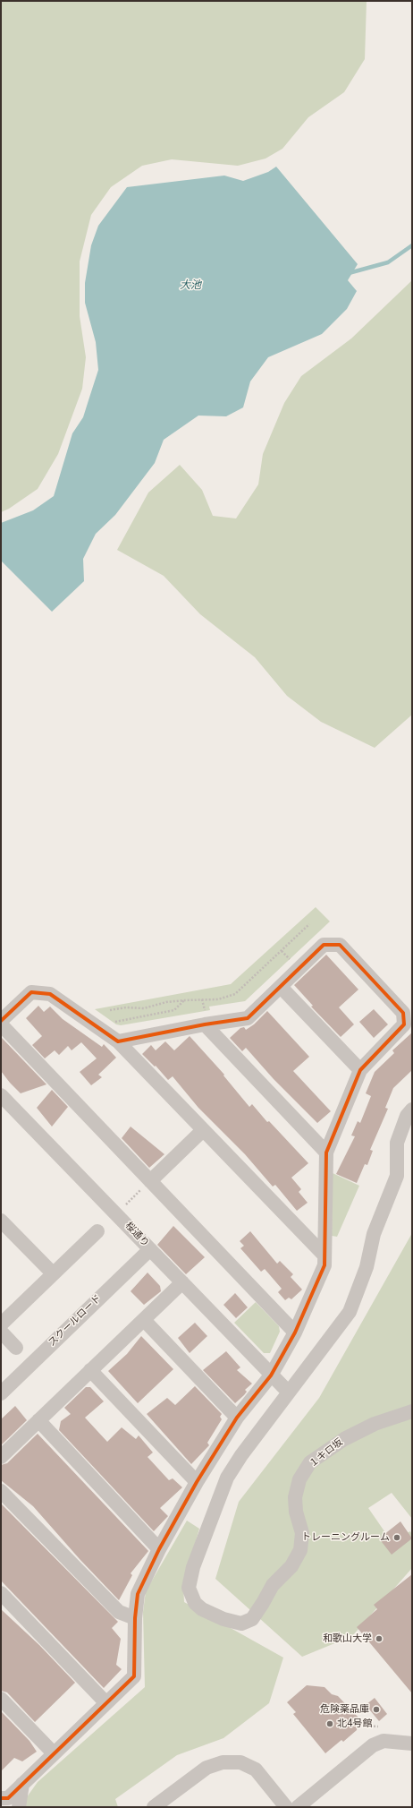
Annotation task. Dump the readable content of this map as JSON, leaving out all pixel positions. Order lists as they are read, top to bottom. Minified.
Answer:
{"streets":{"street":["桜通り","スクールロード","１キロ坂"]},"crossings":[["桜通り","スクールロード"],["桜通り","１キロ坂"]],"water":["大池"],"places":["トレーニングルーム","和歌山大学","危険薬品庫","北4号館"]}
